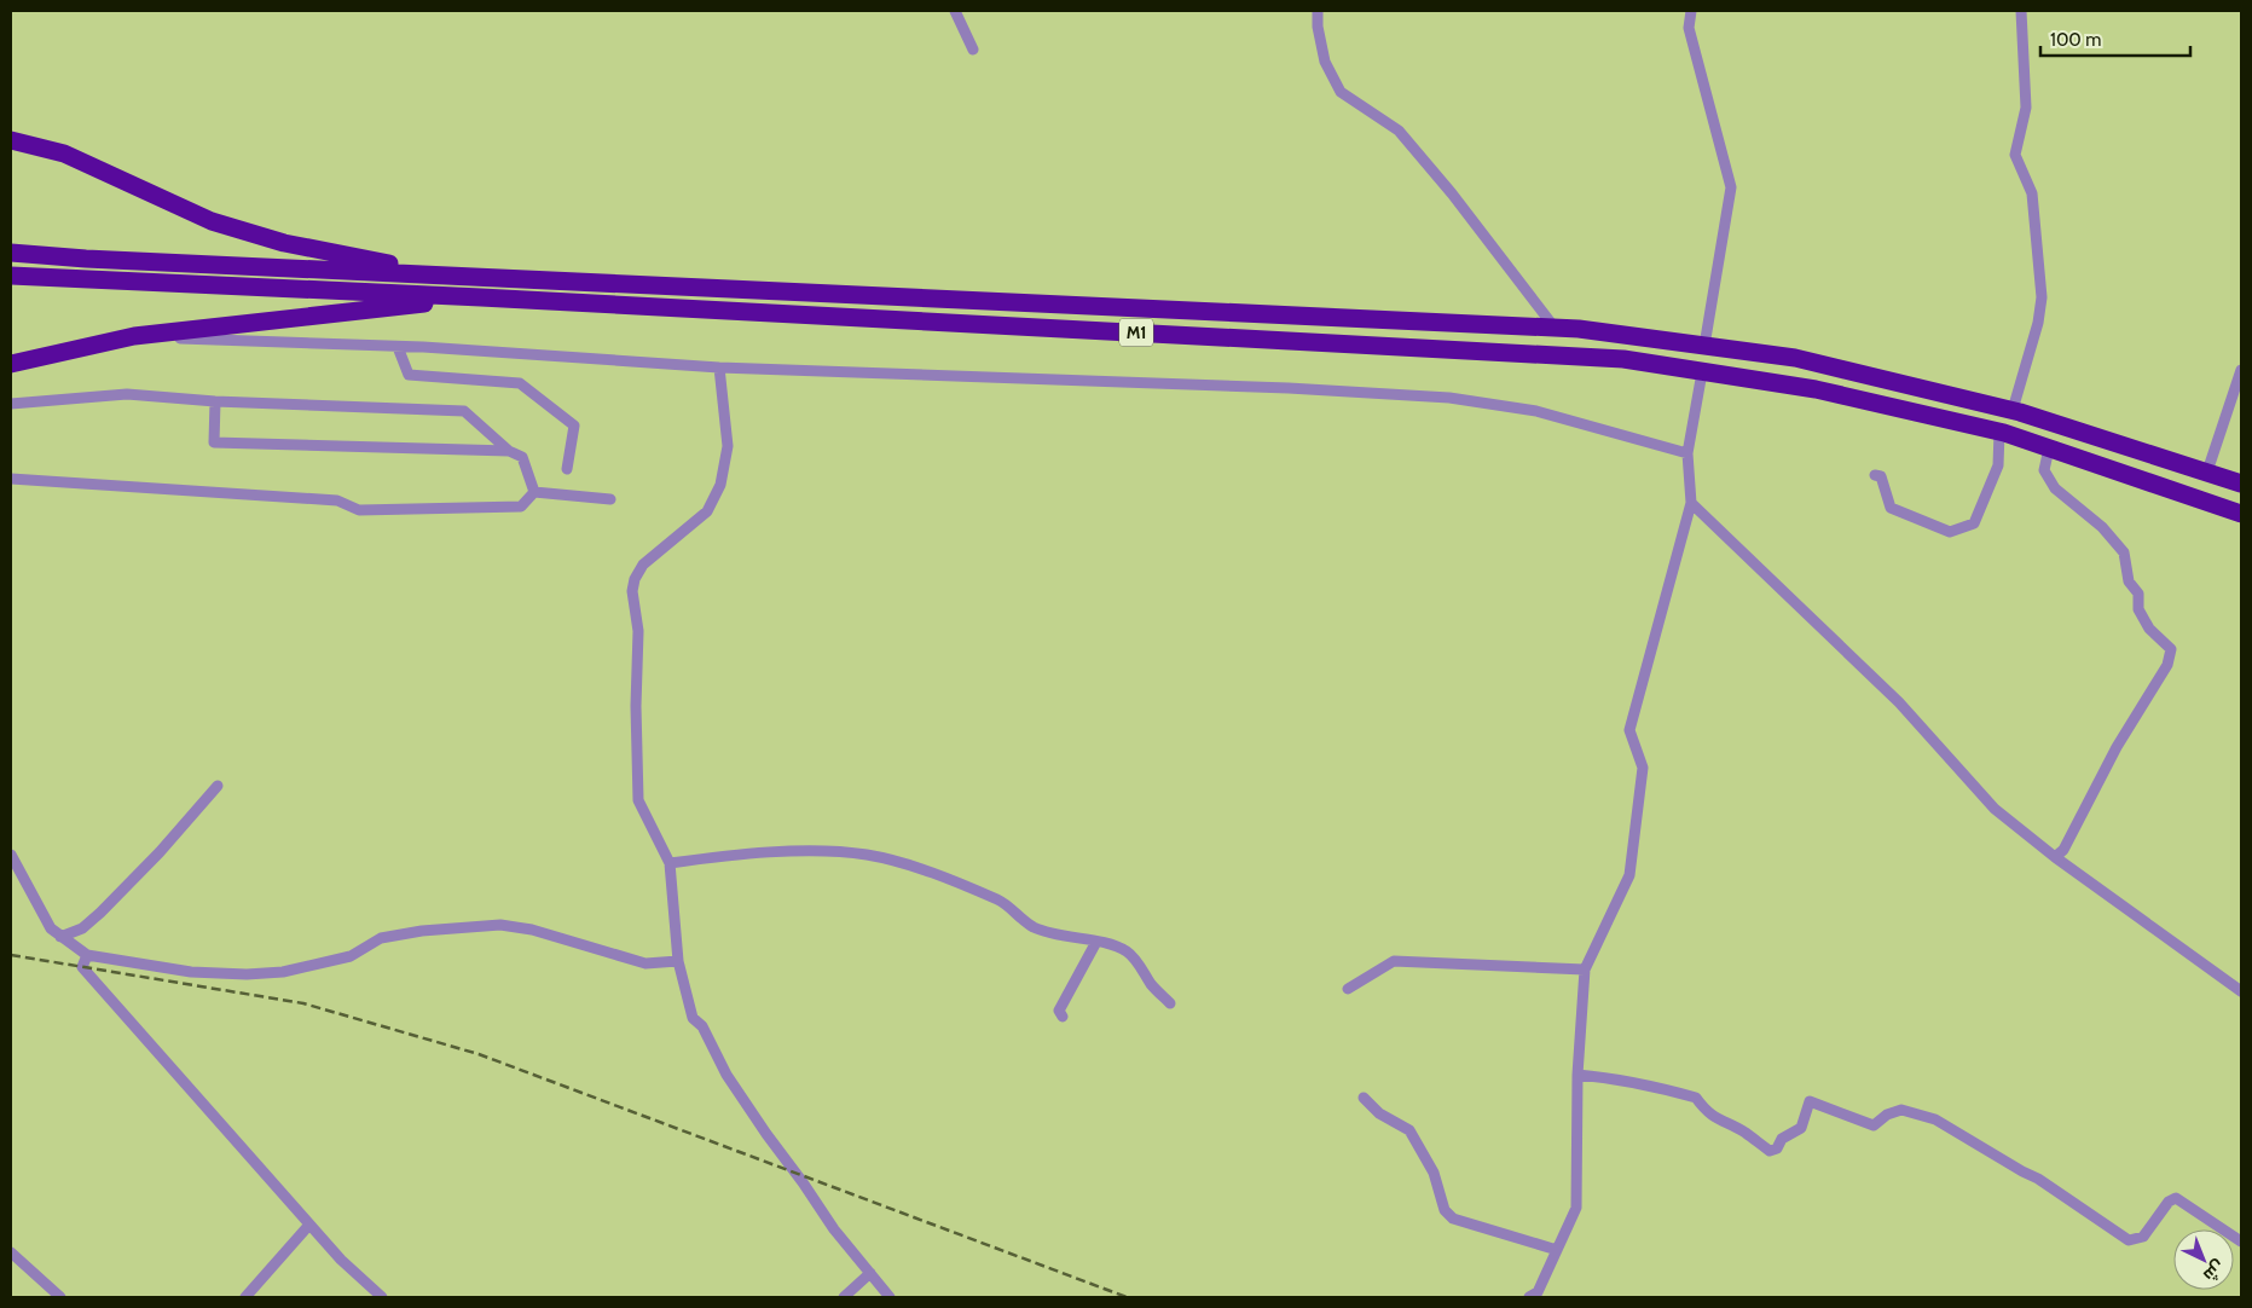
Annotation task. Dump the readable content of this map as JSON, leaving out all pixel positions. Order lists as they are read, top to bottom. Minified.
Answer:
{"streets":{"highway":["M1"]},"scale_bar":"100 m","north":"bottom right"}
